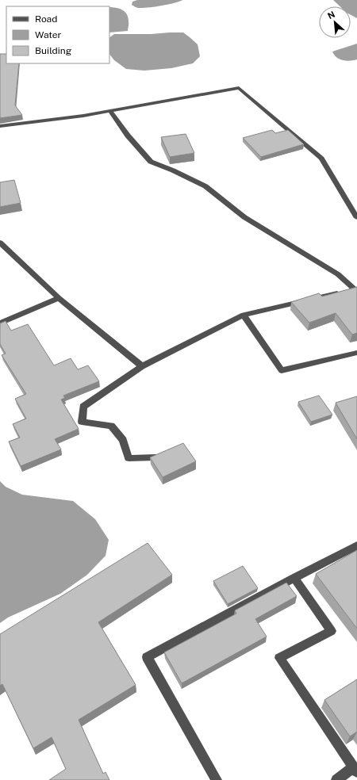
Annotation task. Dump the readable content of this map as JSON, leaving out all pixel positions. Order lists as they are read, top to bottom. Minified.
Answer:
{"legend":["Road","Water","Building"],"north":"top left"}
